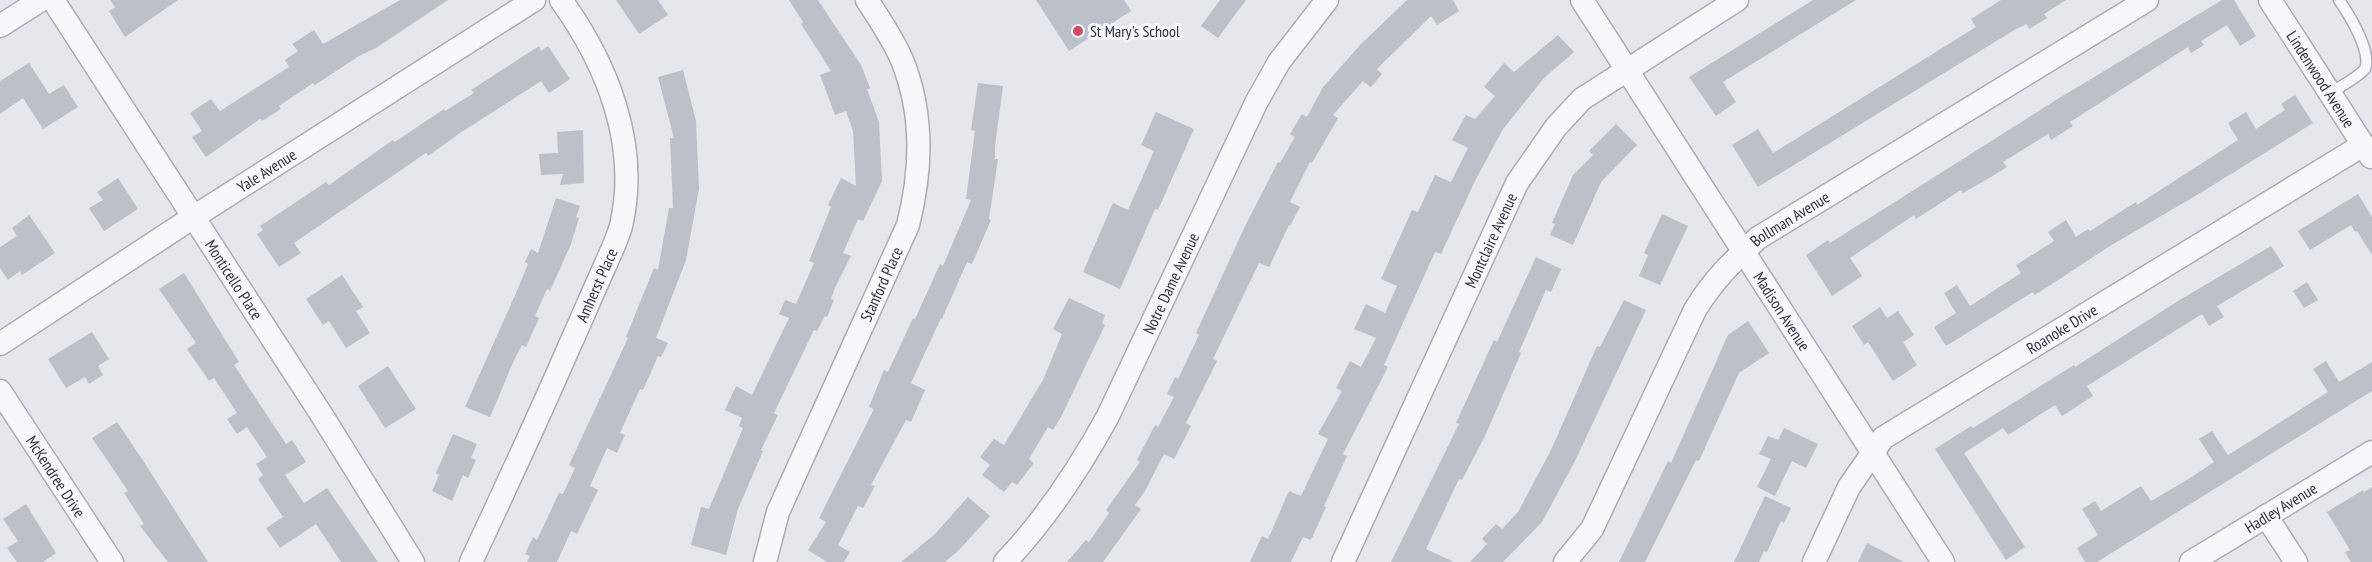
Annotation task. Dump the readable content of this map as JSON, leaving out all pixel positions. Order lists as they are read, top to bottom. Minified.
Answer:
{"streets":{"street":["Lindenwood Avenue","Yale Avenue","Bollman Avenue","Montclaire Avenue","Monticello Place","Stanford Place","Notre Dame Avenue","Amherst Place","Madison Avenue","Roanoke Drive","McKendree Drive","Hadley Avenue"]},"crossings":[["Lindenwood Avenue","Roanoke Drive"],["Yale Avenue","Monticello Place"],["Bollman Avenue","Madison Avenue"],["Montclaire Avenue","Madison Avenue"],["Madison Avenue","Roanoke Drive"]],"places":["St Mary's School"]}
